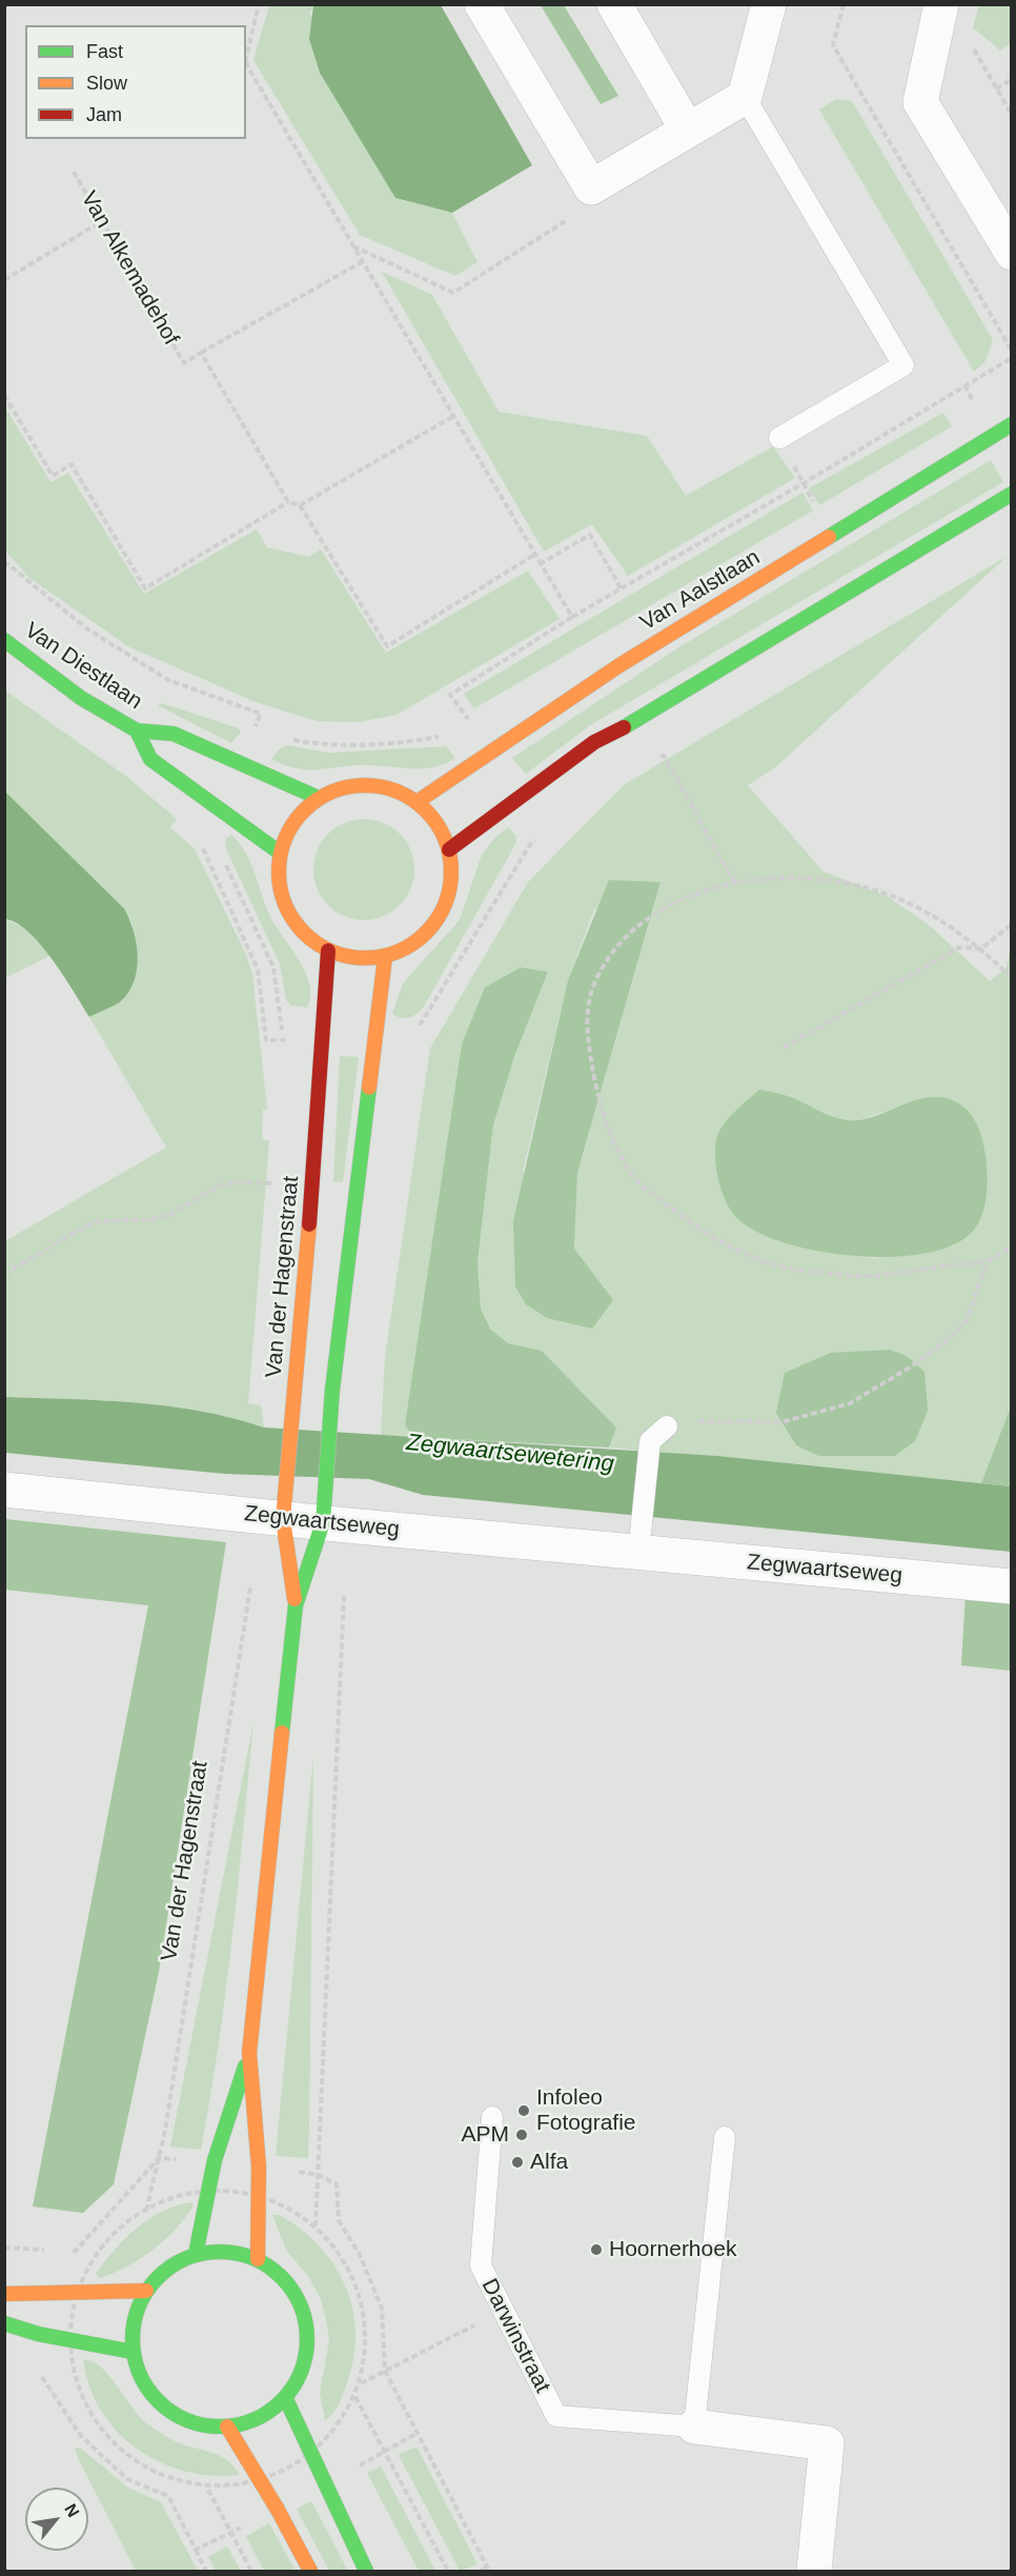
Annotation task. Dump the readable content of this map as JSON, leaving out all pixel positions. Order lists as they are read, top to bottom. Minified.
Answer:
{"streets":{"street":["Van Aalstlaan","Van Diestlaan","Van der Hagenstraat","Zegwaartseweg","Darwinstraat"],"path":["Van Alkemadehof"]},"crossings":[["Van Aalstlaan","Van Diestlaan"],["Van Aalstlaan","Van der Hagenstraat"],["Van Diestlaan","Van der Hagenstraat"],["Van der Hagenstraat","Zegwaartseweg"]],"water":["Zegwaartsewetering"],"places":["Infoleo Fotografie","APM","Alfa","Hoornerhoek"],"legend":["Fast","Slow","Jam"],"north":"top right"}
